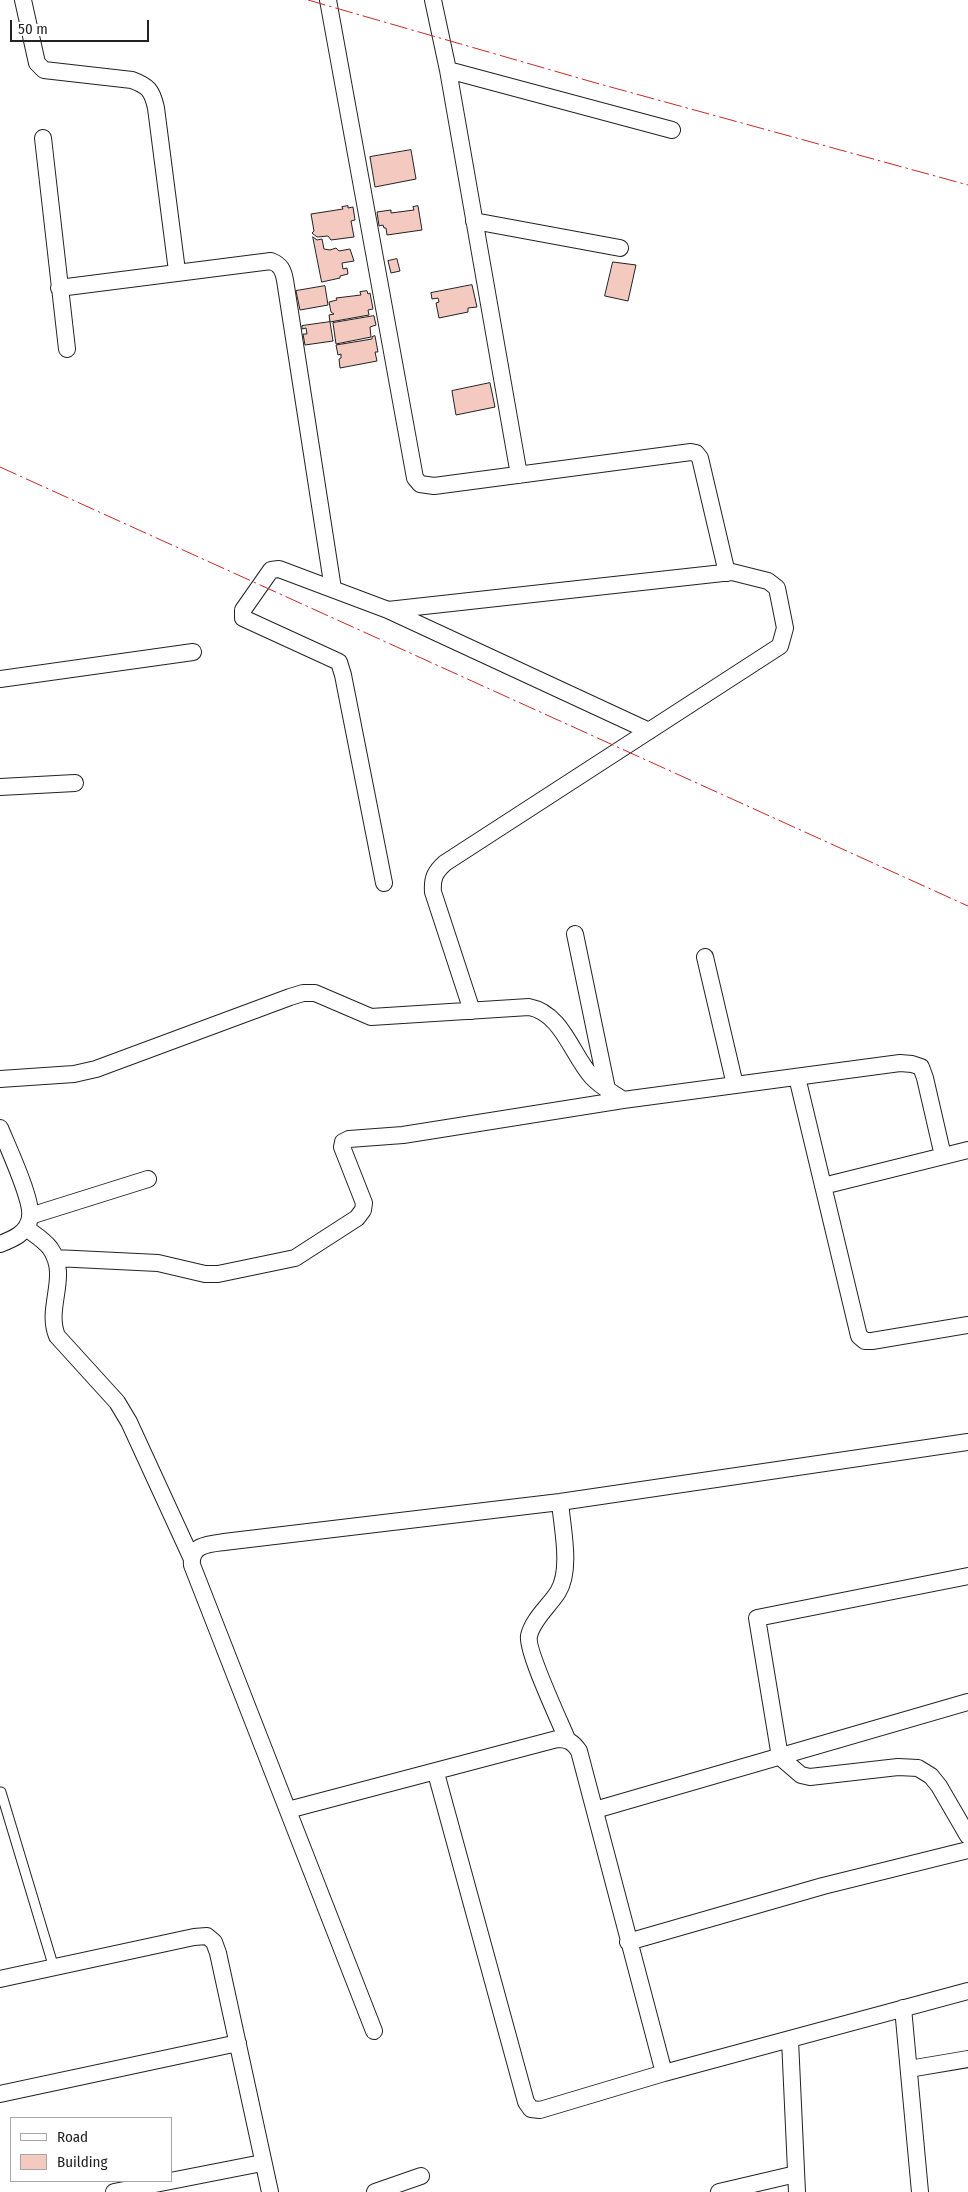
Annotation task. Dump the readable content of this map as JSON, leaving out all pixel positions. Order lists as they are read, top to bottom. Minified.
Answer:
{"legend":["Road","Building"],"scale_bar":"50 m"}
